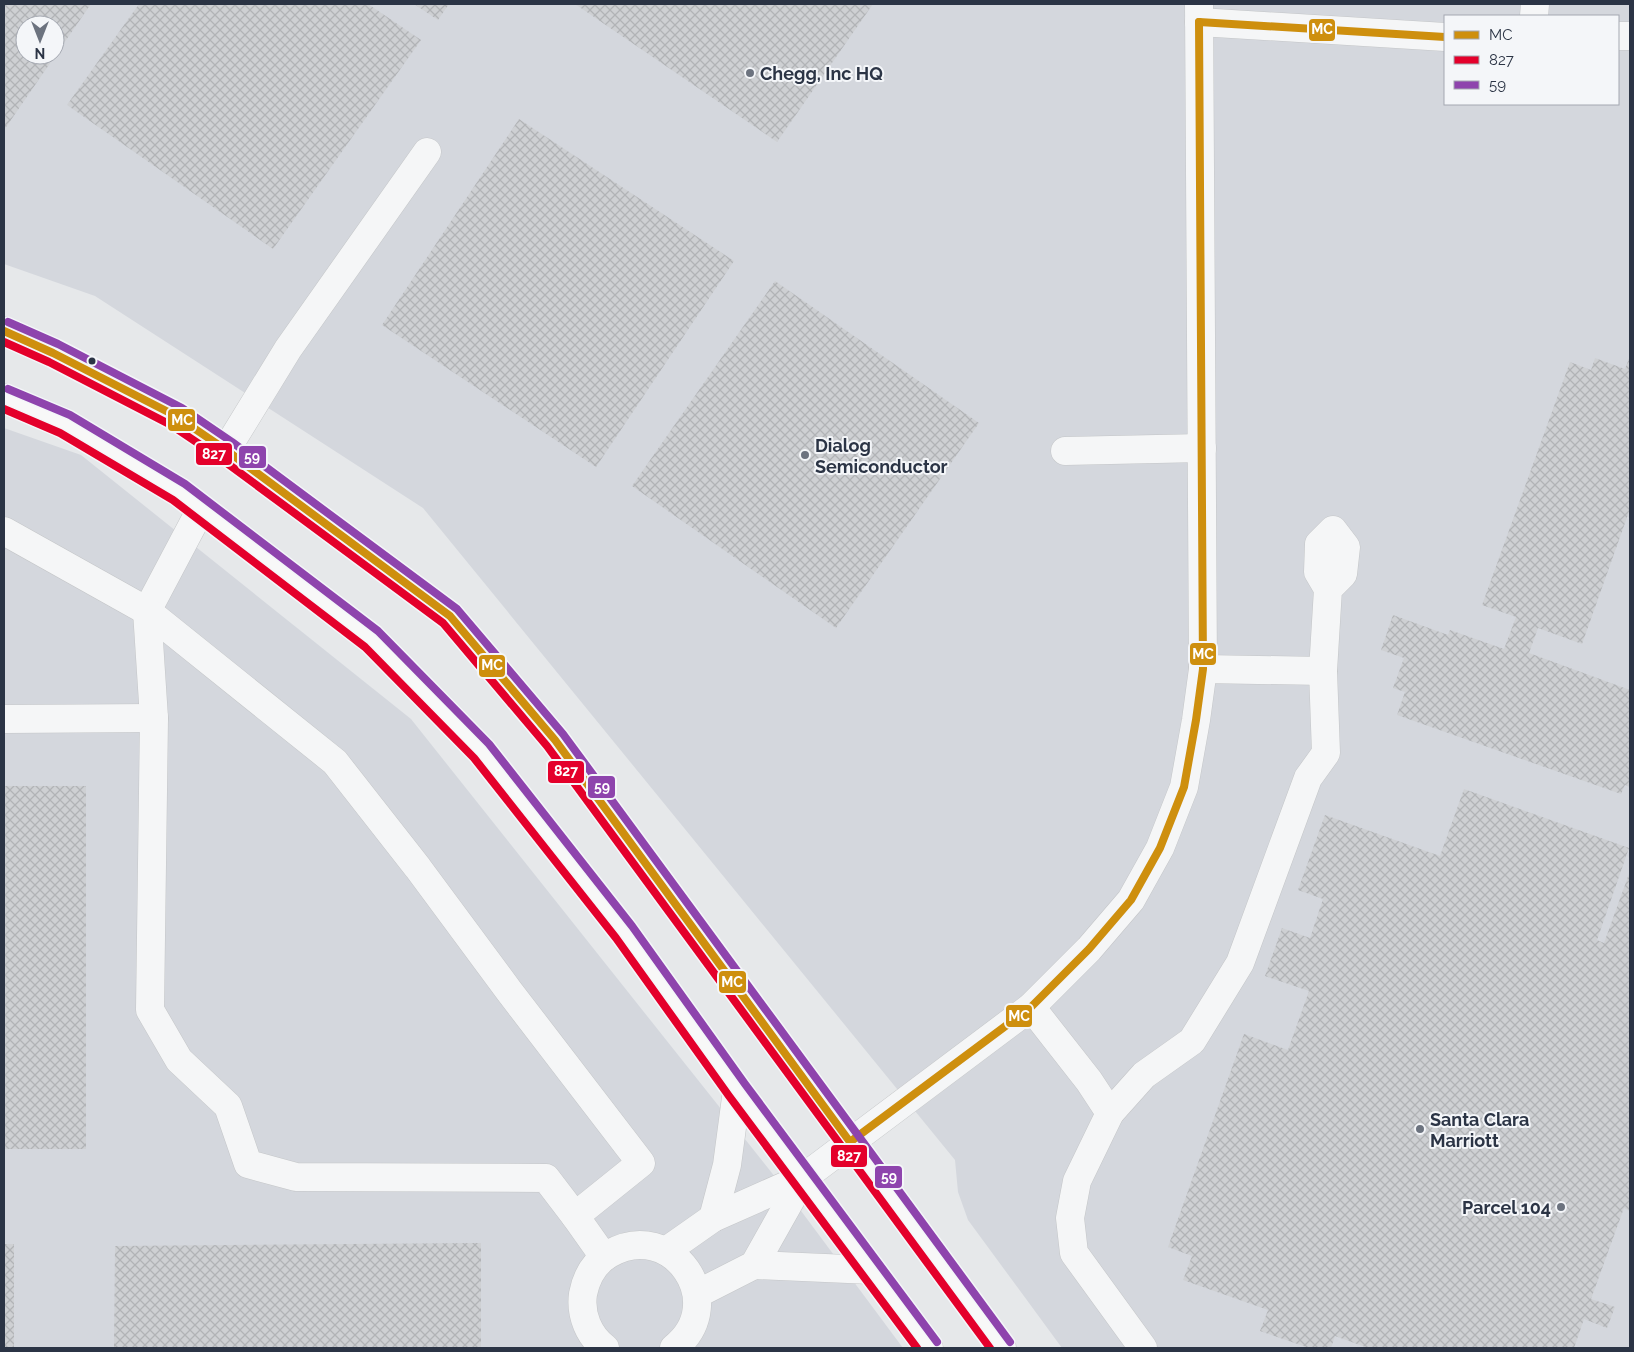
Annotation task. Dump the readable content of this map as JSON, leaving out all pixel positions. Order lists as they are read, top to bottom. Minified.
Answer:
{"places":["Chegg, Inc HQ","Dialog Semiconductor","Santa Clara Marriott","Parcel 104"],"lines":["transit line MC","transit line 59","transit line 827"],"legend":["MC","827","59"],"north":"bottom"}
